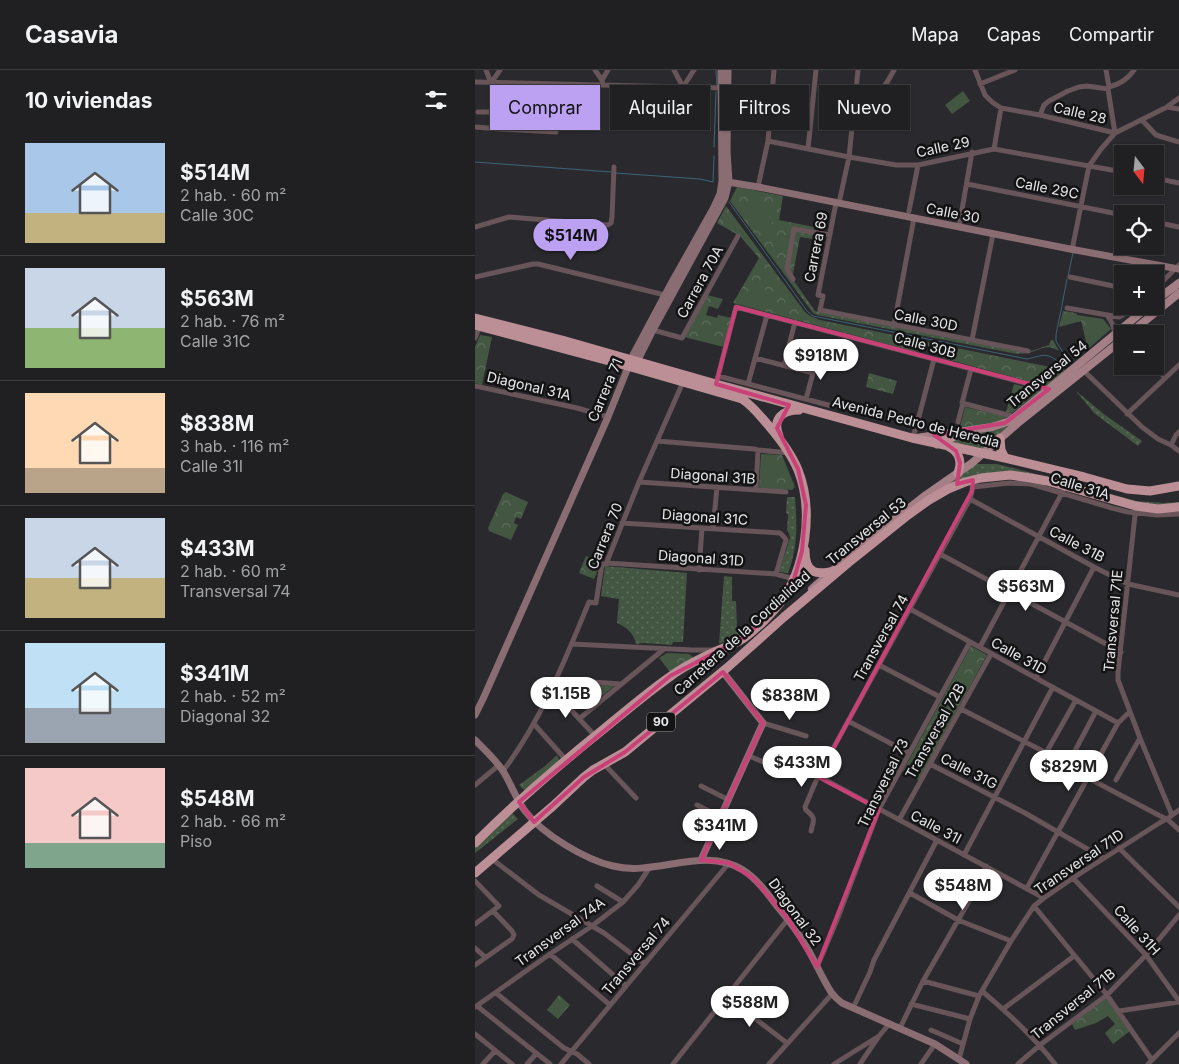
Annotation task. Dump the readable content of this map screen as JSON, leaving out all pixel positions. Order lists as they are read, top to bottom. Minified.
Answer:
{"streets":{"highway":["Avenida Pedro de Heredia","Transversal 53","Carretera de la Cordialidad","90"],"main road":["Transversal 54"],"street":["Calle 28","Calle 29","Calle 29C","Calle 30","Carrera 69","Carrera 70A","Calle 30D","Calle 30B","Diagonal 31A","Carrera 71","Diagonal 31B","Diagonal 31C","Carrera 70","Calle 31B","Diagonal 31D","Transversal 71E","Transversal 74","Calle 31D","Transversal 72B","Calle 31G","Transversal 73","Calle 31I","Transversal 71D","Diagonal 32","Calle 31H","Transversal 74A","Transversal 71B"]},"crossings":[["Calle 29","Carrera 69"],["Calle 30","Carrera 69"],["Calle 30","Carrera 71"],["Carrera 69","Calle 30D"],["Carrera 70A","Carrera 71"],["Calle 30B","Transversal 54"],["Calle 30B","Avenida Pedro de Heredia"],["Transversal 54","Avenida Pedro de Heredia"],["Transversal 54","Carretera de la Cordialidad"],["Diagonal 31A","Carrera 71"],["Carrera 71","Avenida Pedro de Heredia"],["Avenida Pedro de Heredia","Carrera 70"],["Avenida Pedro de Heredia","Carretera de la Cordialidad"],["Diagonal 31B","Carrera 70"],["Diagonal 31C","Carrera 70"],["Diagonal 31C","Diagonal 31D"],["Transversal 53","Carretera de la Cordialidad"],["Transversal 53","Transversal 74"],["Carrera 70","Diagonal 31D"],["Carrera 70","Diagonal 32"],["Calle 31B","Transversal 71E"],["Calle 31B","Transversal 74"],["Diagonal 31D","Carretera de la Cordialidad"],["Transversal 71E","Transversal 71D"],["Carretera de la Cordialidad","Diagonal 32"],["Transversal 74","Calle 31D"],["Transversal 74","Calle 31I"],["Transversal 74","Diagonal 32"],["Calle 31D","Transversal 72B"],["Calle 31D","Transversal 73"],["Transversal 72B","Calle 31G"],["Transversal 72B","Calle 31I"],["Calle 31G","Transversal 71D"],["Transversal 73","Calle 31I"],["Transversal 73","Diagonal 32"],["Calle 31I","Transversal 71D"],["Transversal 71D","Diagonal 32"],["Transversal 71D","Calle 31H"],["Diagonal 32","Transversal 74A"],["Calle 31H","Transversal 71B"]],"north":"bottom","page":{"header":"Casavia","nav":["Mapa","Capas","Compartir"],"heading":"10 viviendas","chip":["Comprar","Alquilar","Filtros","Nuevo"],"list":[{"name":"$514M","note":"2 hab. · 60 m² · Calle 30C"},{"name":"$563M","note":"2 hab. · 76 m² · Calle 31C"},{"name":"$838M","note":"3 hab. · 116 m² · Calle 31I"},{"name":"$433M","note":"2 hab. · 60 m² · Transversal 74"},{"name":"$341M","note":"2 hab. · 52 m² · Diagonal 32"},{"name":"$548M","note":"2 hab. · 66 m² · Piso"}],"map_buttons":["+","−"],"price":["$514M","$918M","$563M","$1.15B","$838M","$433M","$829M","$341M","$548M","$588M"]}}
